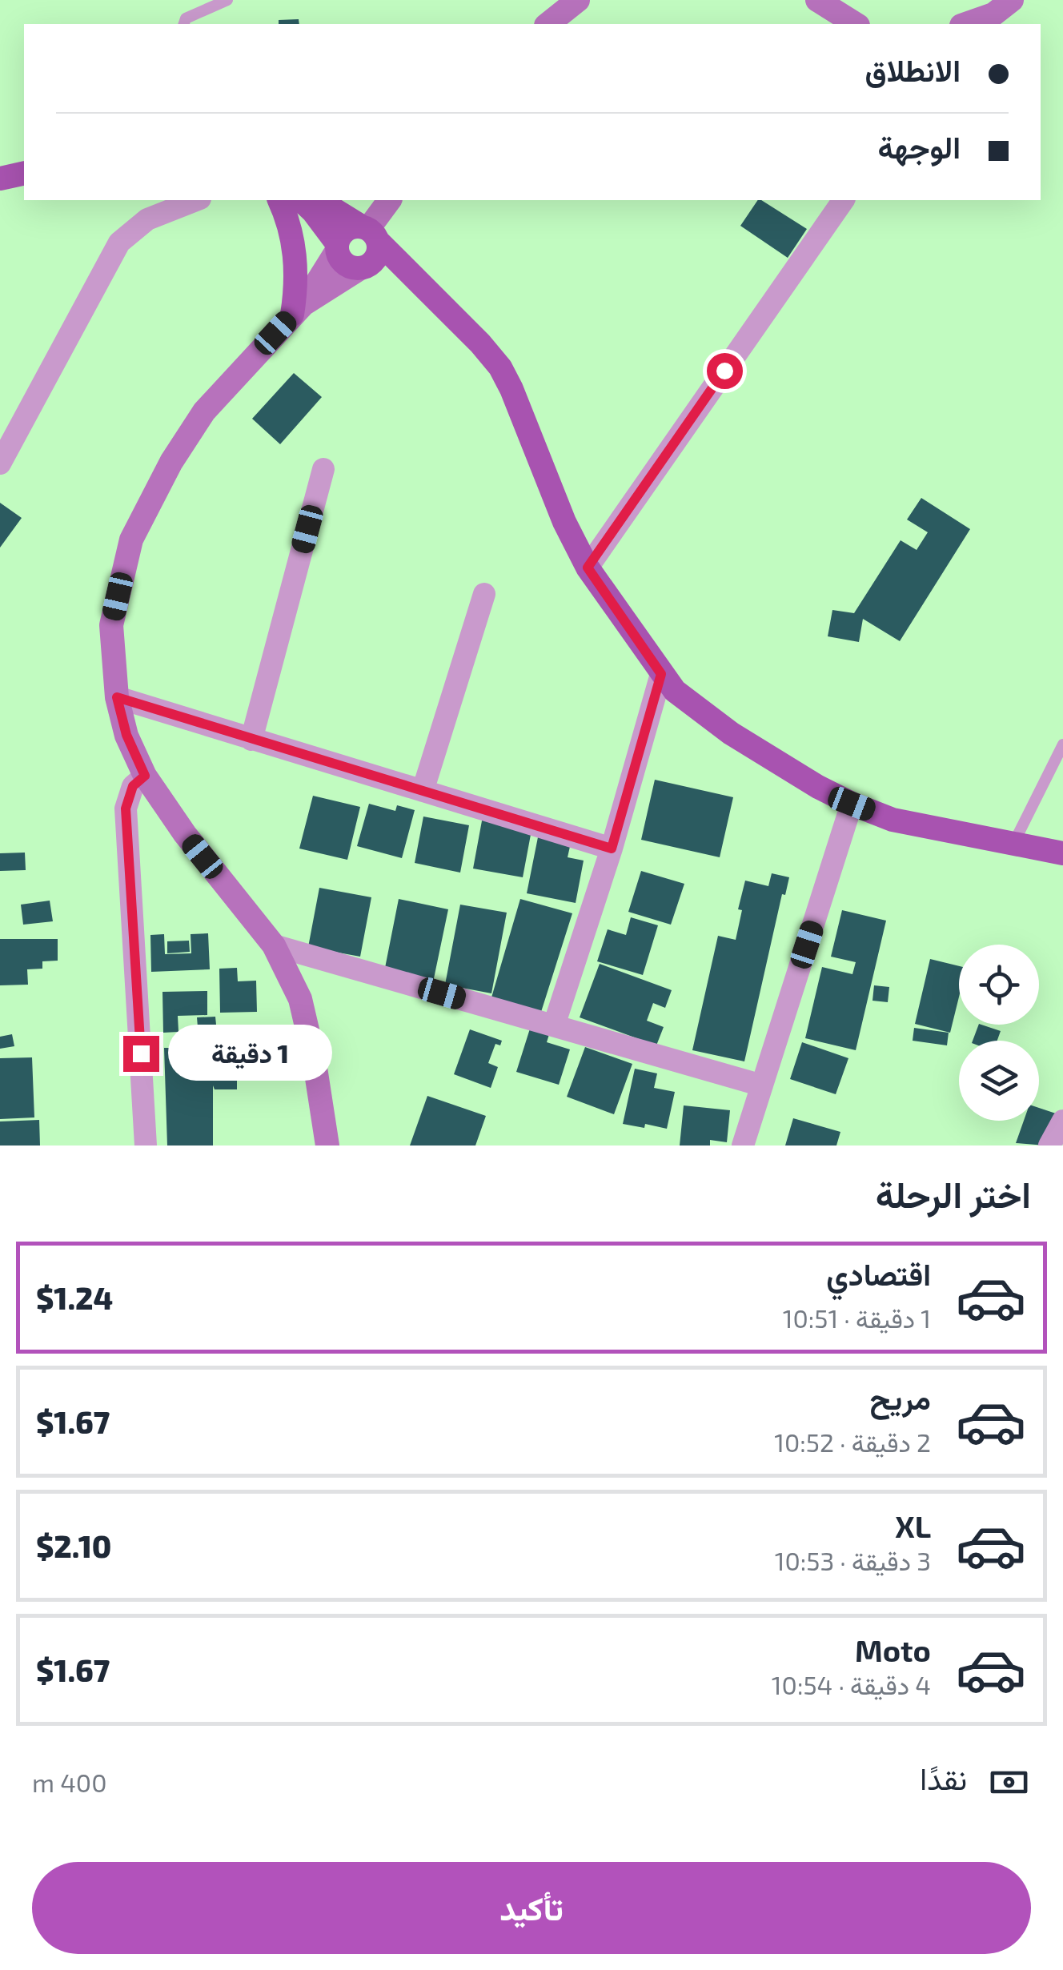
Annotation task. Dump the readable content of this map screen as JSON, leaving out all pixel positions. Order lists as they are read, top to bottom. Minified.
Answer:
{"page":{"banner":["الانطلاق","الوجهة"],"bubble":"1 دقيقة","heading":"اختر الرحلة","list":[{"name":"اقتصادي","note":"1 دقيقة · 10:51","value":"$1.24"},{"name":"مريح","note":"2 دقيقة · 10:52","value":"$1.67"},{"name":"XL","note":"3 دقيقة · 10:53","value":"$2.10"},{"name":"Moto","note":"4 دقيقة · 10:54","value":"$1.67"}],"pay":["نقدًا","400 m"],"buttons":"تأكيد"}}
